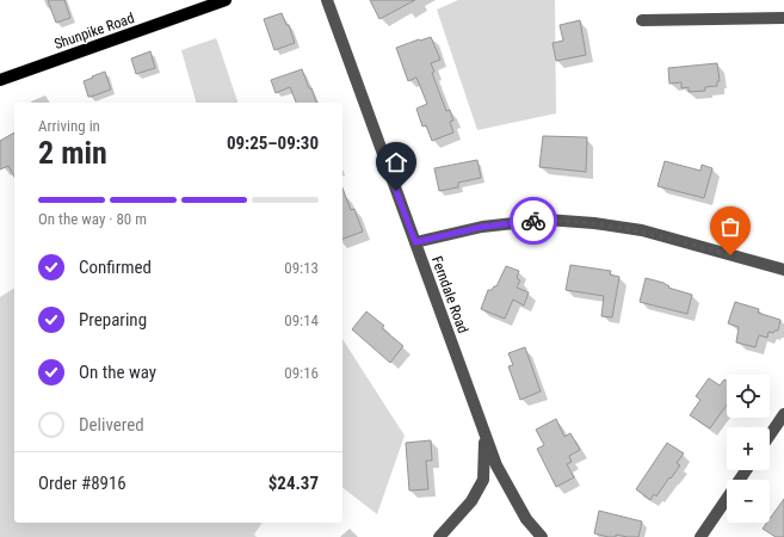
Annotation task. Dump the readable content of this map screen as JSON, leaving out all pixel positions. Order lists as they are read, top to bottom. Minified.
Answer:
{"streets":{"main road":["Shunpike Road"],"street":["Ferndale Road"]},"page":{"heading":["2 min","Arriving in","09:25–09:30"],"panel":["Order #8916","$24.37"],"bar":"On the way · 80 m","list":[["Confirmed","09:13"],["Preparing","09:14"],["On the way","09:16"],"Delivered"],"map_buttons":["+","−"]}}
